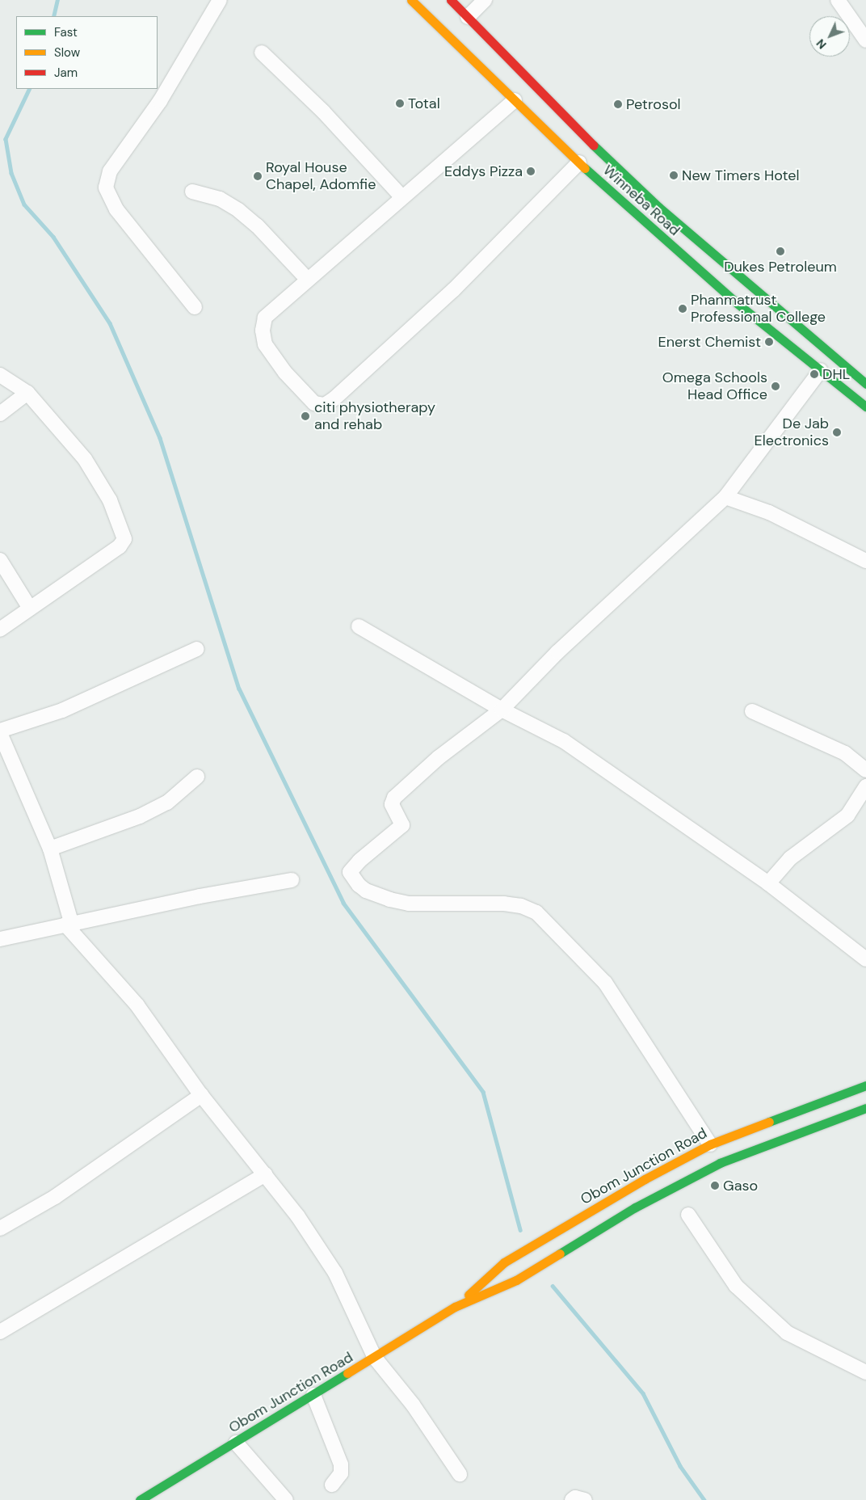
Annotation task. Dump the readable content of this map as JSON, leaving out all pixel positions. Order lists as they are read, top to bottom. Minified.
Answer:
{"streets":{"main road":["Winneba Road","Obom Junction Road"]},"places":["Total","Petrosol","Eddys Pizza","New Timers Hotel","Royal House Chapel, Adomfie","Dukes Petroleum","Phanmatrust Professional College","Enerst Chemist","DHL","Omega Schools Head Office","citi physiotherapy and rehab","De Jab Electronics","Gaso"],"legend":["Fast","Slow","Jam"],"north":"bottom left"}
